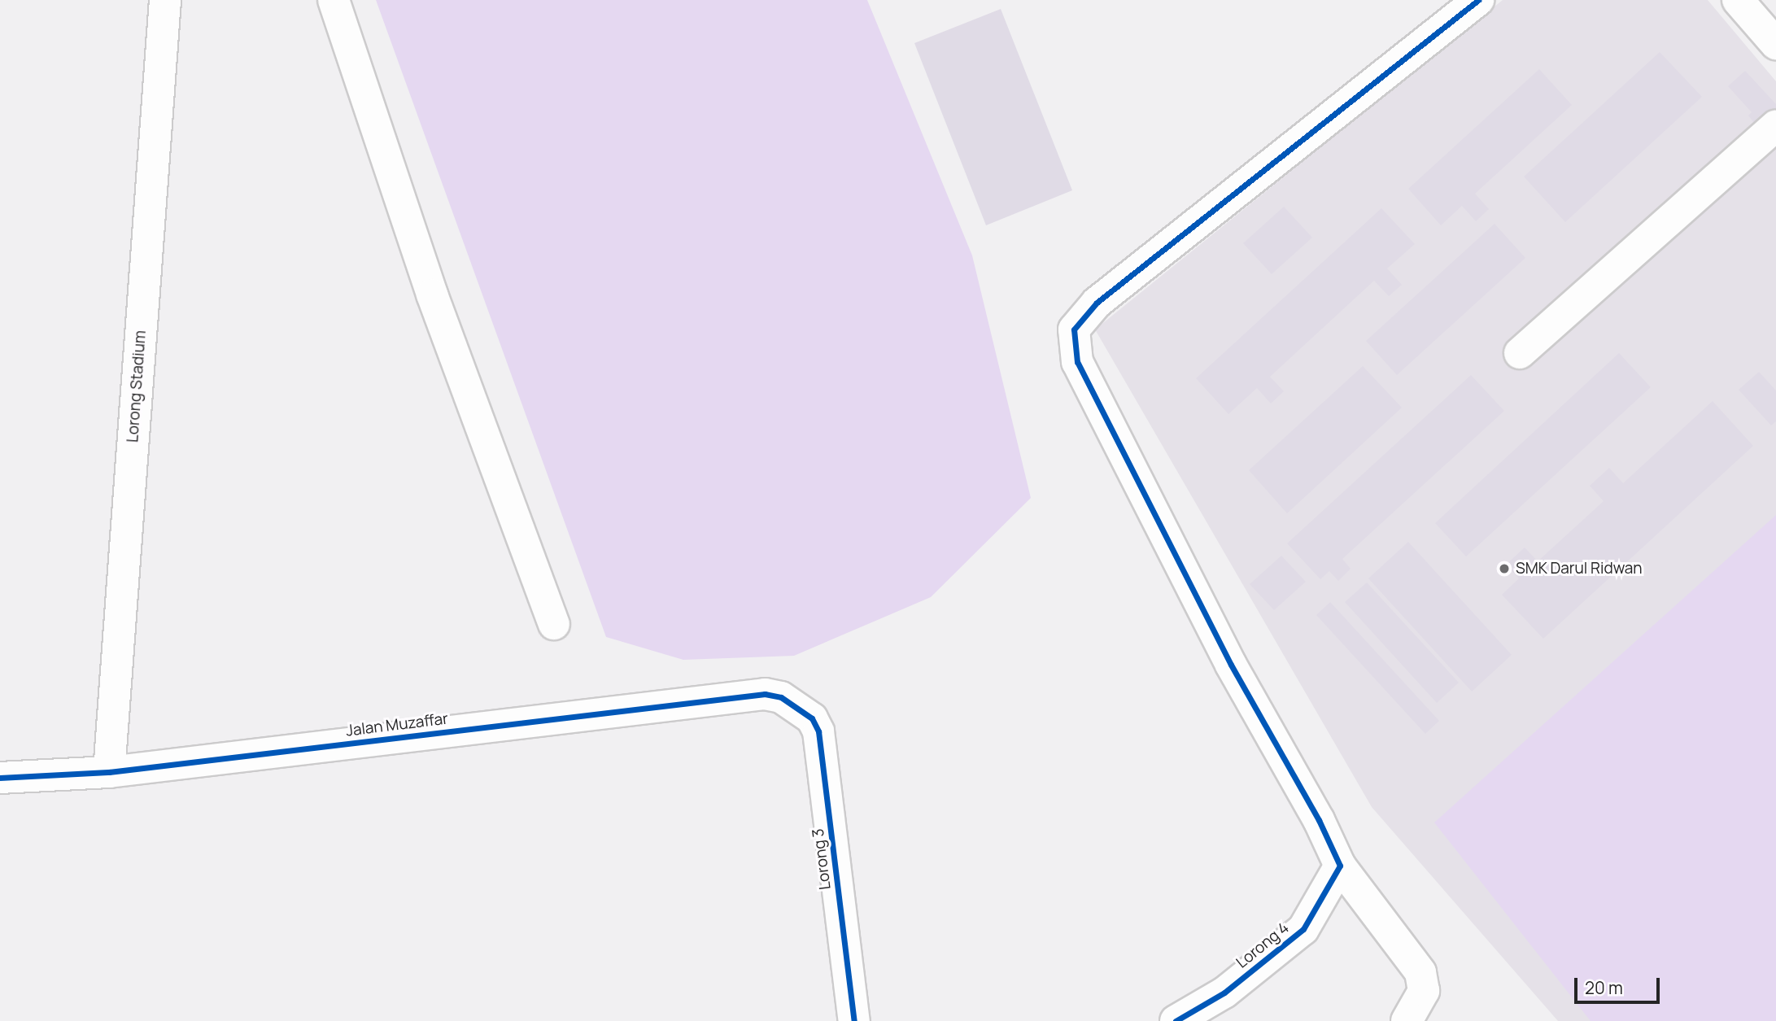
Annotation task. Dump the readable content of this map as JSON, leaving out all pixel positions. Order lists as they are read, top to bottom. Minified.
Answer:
{"streets":{"street":["Lorong Stadium","Jalan Muzaffar","Lorong 3","Lorong 4"]},"crossings":[["Lorong Stadium","Jalan Muzaffar"],["Jalan Muzaffar","Lorong 3"]],"places":["SMK Darul Ridwan"],"scale_bar":"20 m"}
